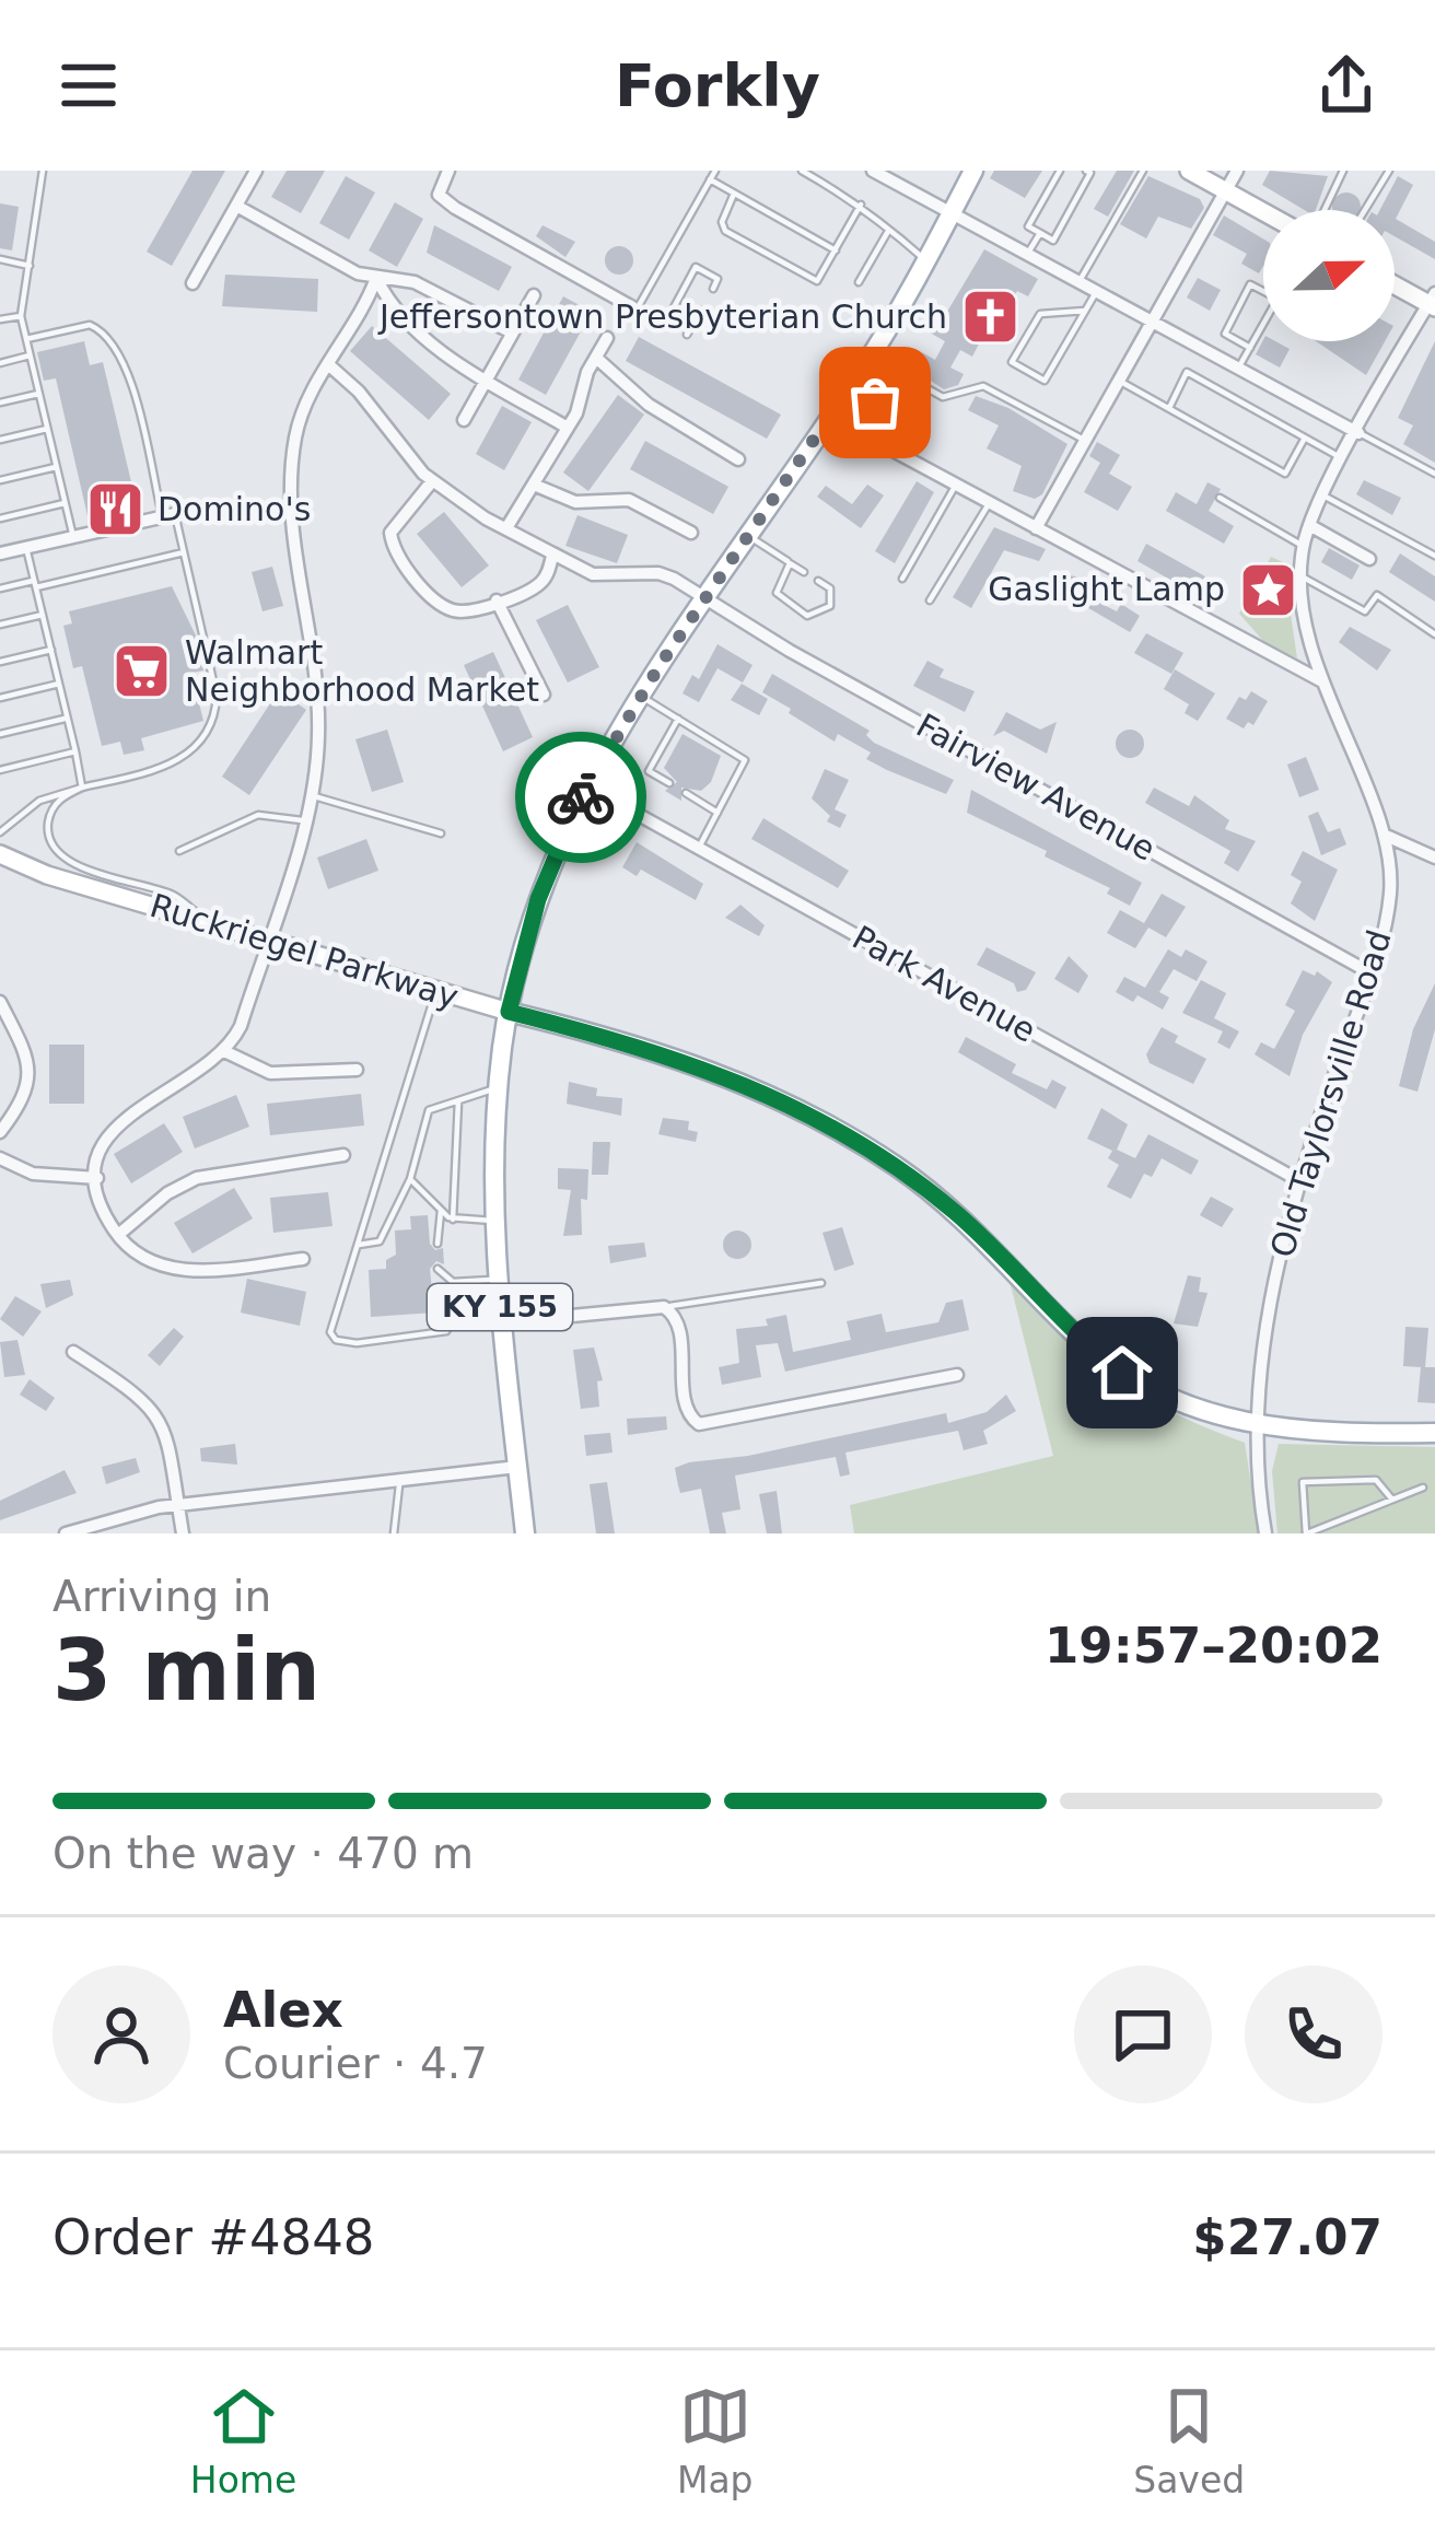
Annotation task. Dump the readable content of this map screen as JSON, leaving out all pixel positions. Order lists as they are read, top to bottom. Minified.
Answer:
{"streets":{"main road":["Ruckriegel Parkway","KY 155"],"street":["Fairview Avenue","Park Avenue","Old Taylorsville Road"]},"crossings":[["Fairview Avenue","Old Taylorsville Road"],["Fairview Avenue","KY 155"],["Ruckriegel Parkway","Old Taylorsville Road"],["Ruckriegel Parkway","KY 155"],["Park Avenue","Old Taylorsville Road"],["Park Avenue","KY 155"]],"places":{"church":["Jeffersontown Presbyterian Church"],"restaurant":["Domino's"],"place":["Gaslight Lamp"],"supermarket":["Walmart Neighborhood Market"]},"north":"right","page":{"header":"Forkly","heading":["3 min","Arriving in","19:57–20:02"],"panel":["Alex","Courier · 4.7","Order #4848","$27.07"],"bar":"On the way · 470 m","tabs":["Home","Map","Saved"]}}
